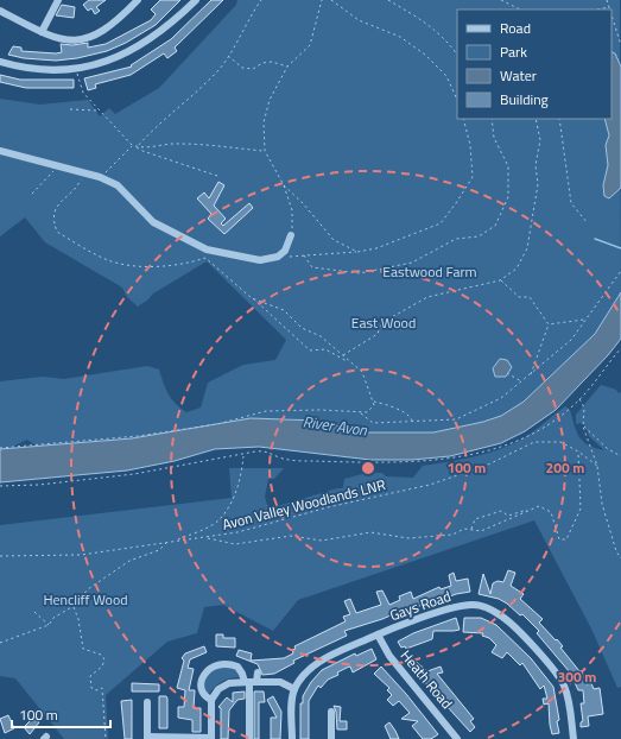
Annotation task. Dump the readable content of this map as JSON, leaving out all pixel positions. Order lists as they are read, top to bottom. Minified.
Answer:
{"streets":{"street":["Gays Road","Heath Road"],"path":["Avon Valley Woodlands LNR"]},"crossings":[["Gays Road","Heath Road"]],"water":["River Avon"],"parks":["Eastwood Farm","East Wood","Hencliff Wood"],"legend":["Road","Park","Water","Building"],"scale_bar":"100 m","rings":["100 m","200 m","300 m"]}
